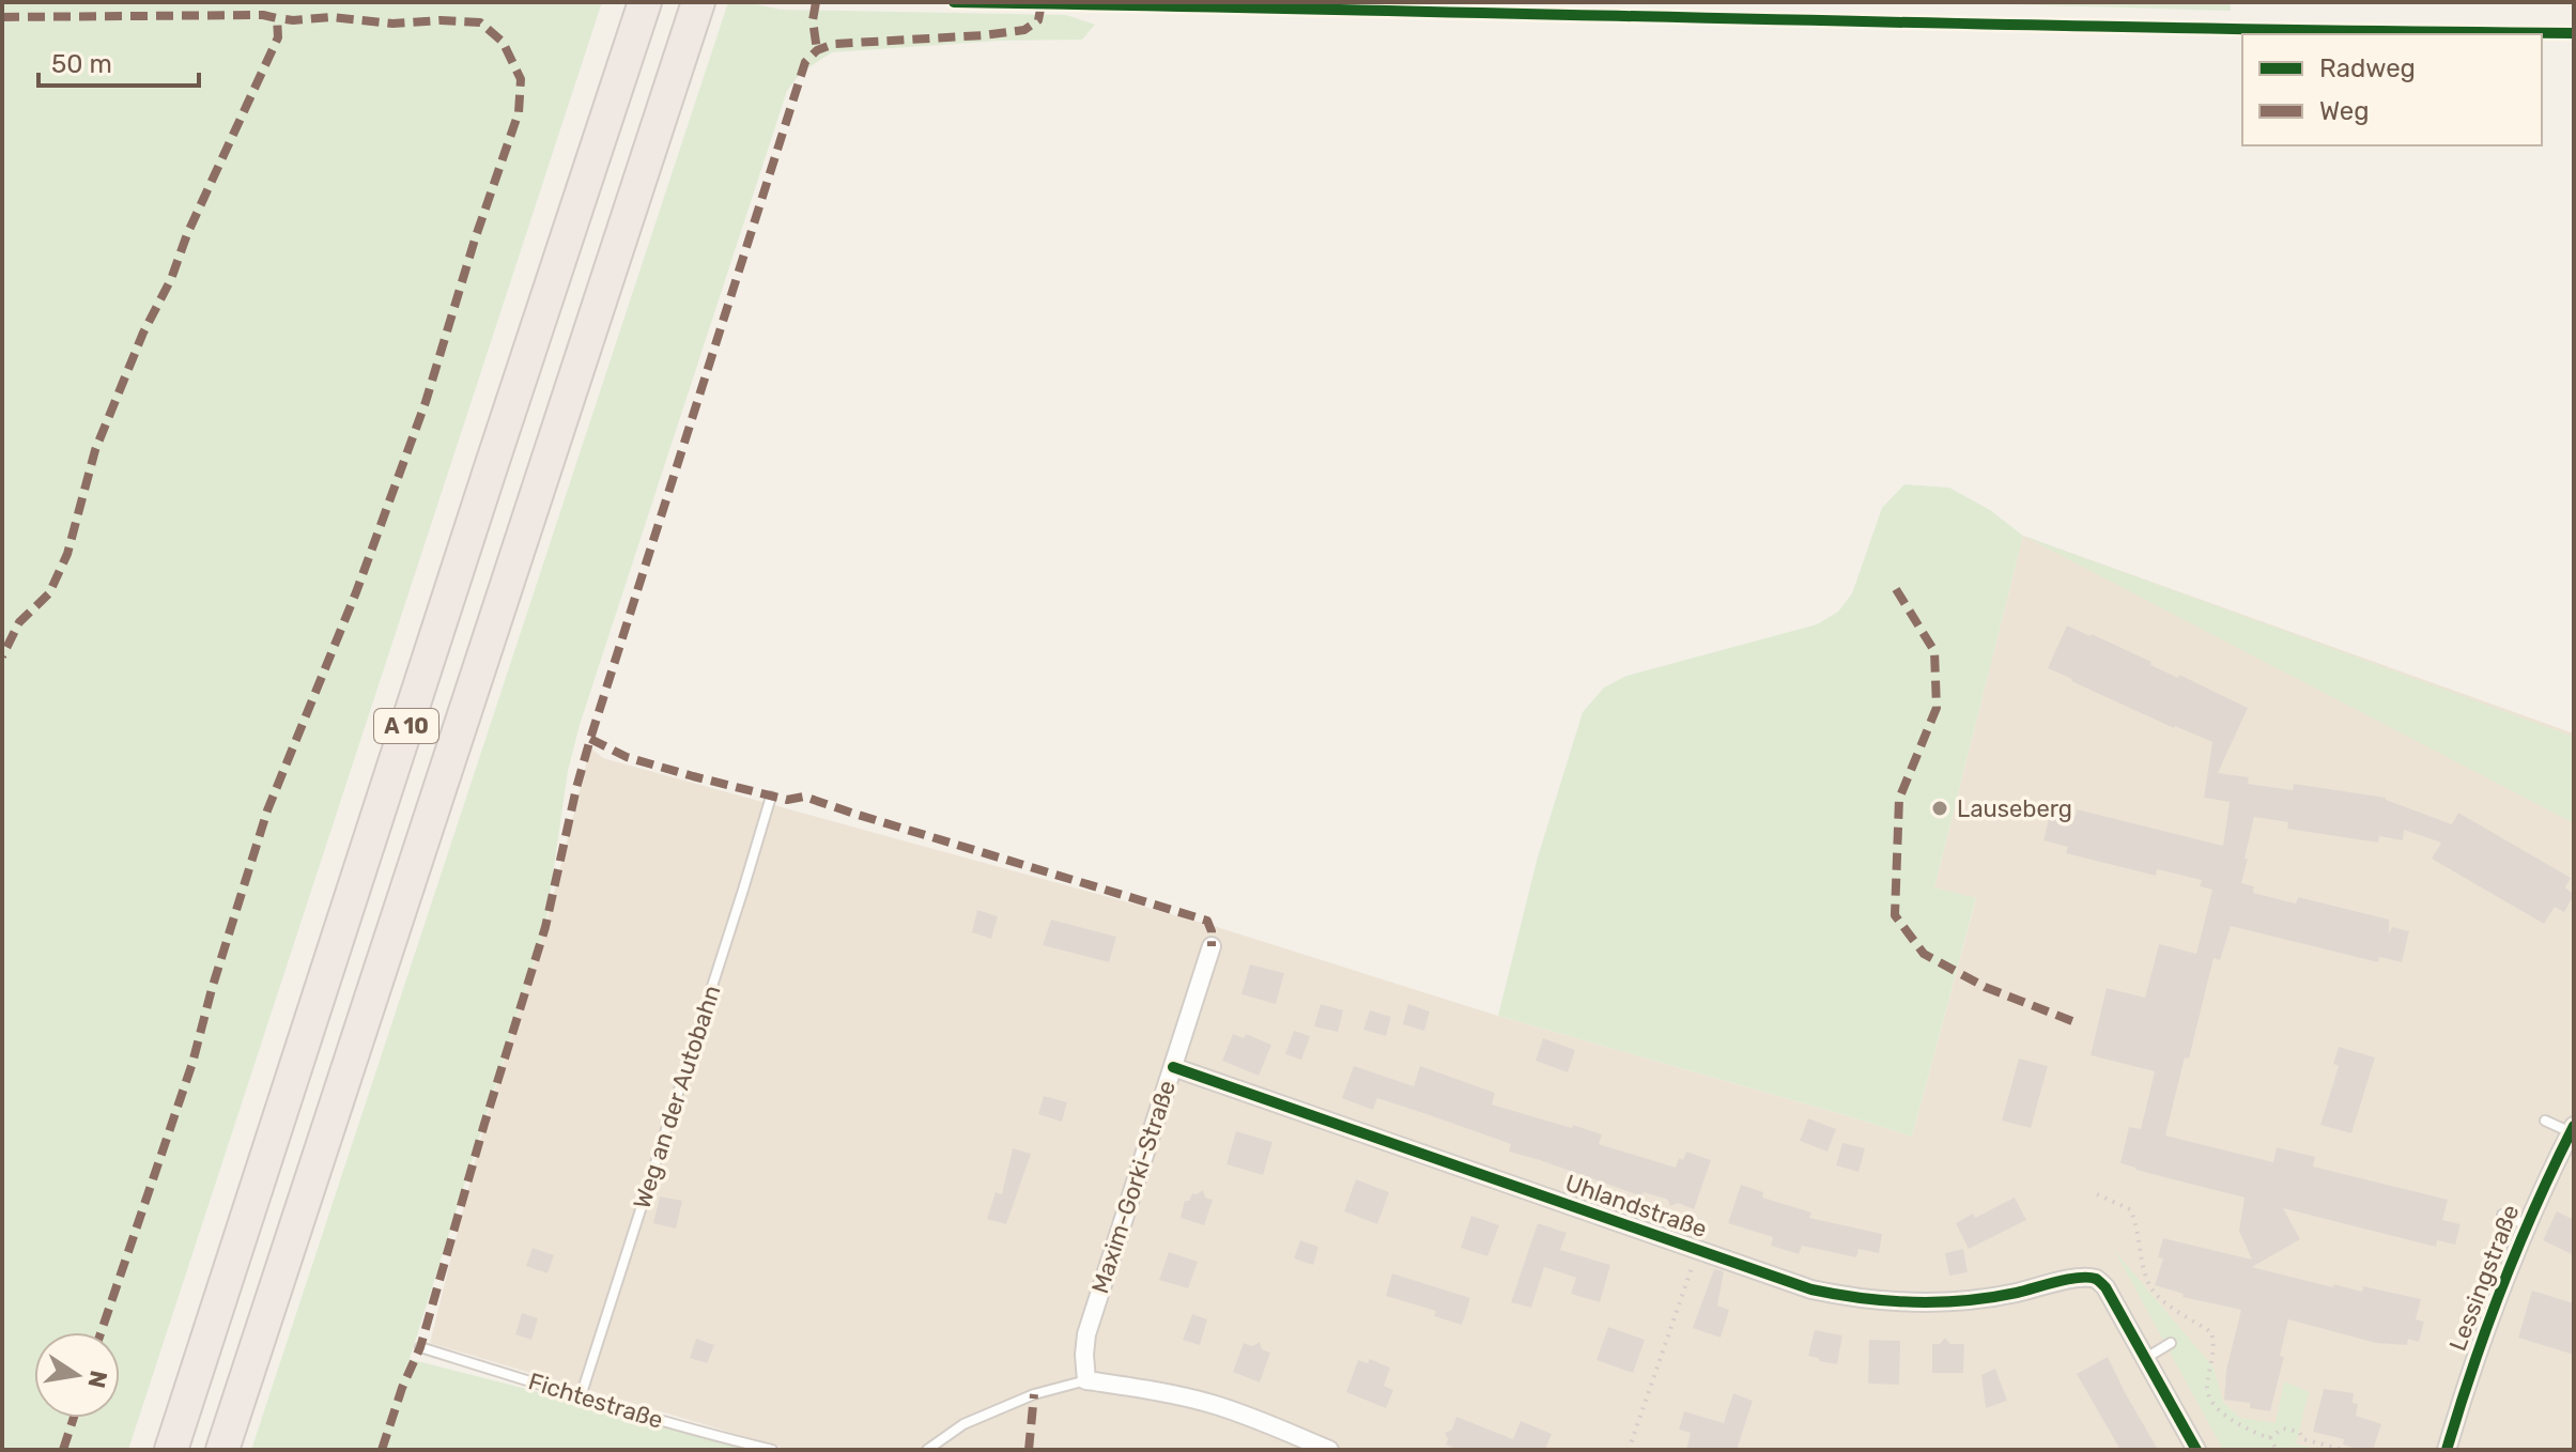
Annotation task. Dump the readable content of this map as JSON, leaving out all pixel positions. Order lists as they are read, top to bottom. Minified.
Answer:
{"streets":{"highway":["A 10"],"street":["Maxim-Gorki-Straße","Uhlandstraße","Lessingstraße"],"lane":["Weg an der Autobahn","Fichtestraße"]},"crossings":[["Weg an der Autobahn","Fichtestraße"],["Maxim-Gorki-Straße","Uhlandstraße"]],"places":["Lauseberg"],"legend":["Radweg","Weg"],"scale_bar":"50 m","north":"right"}
